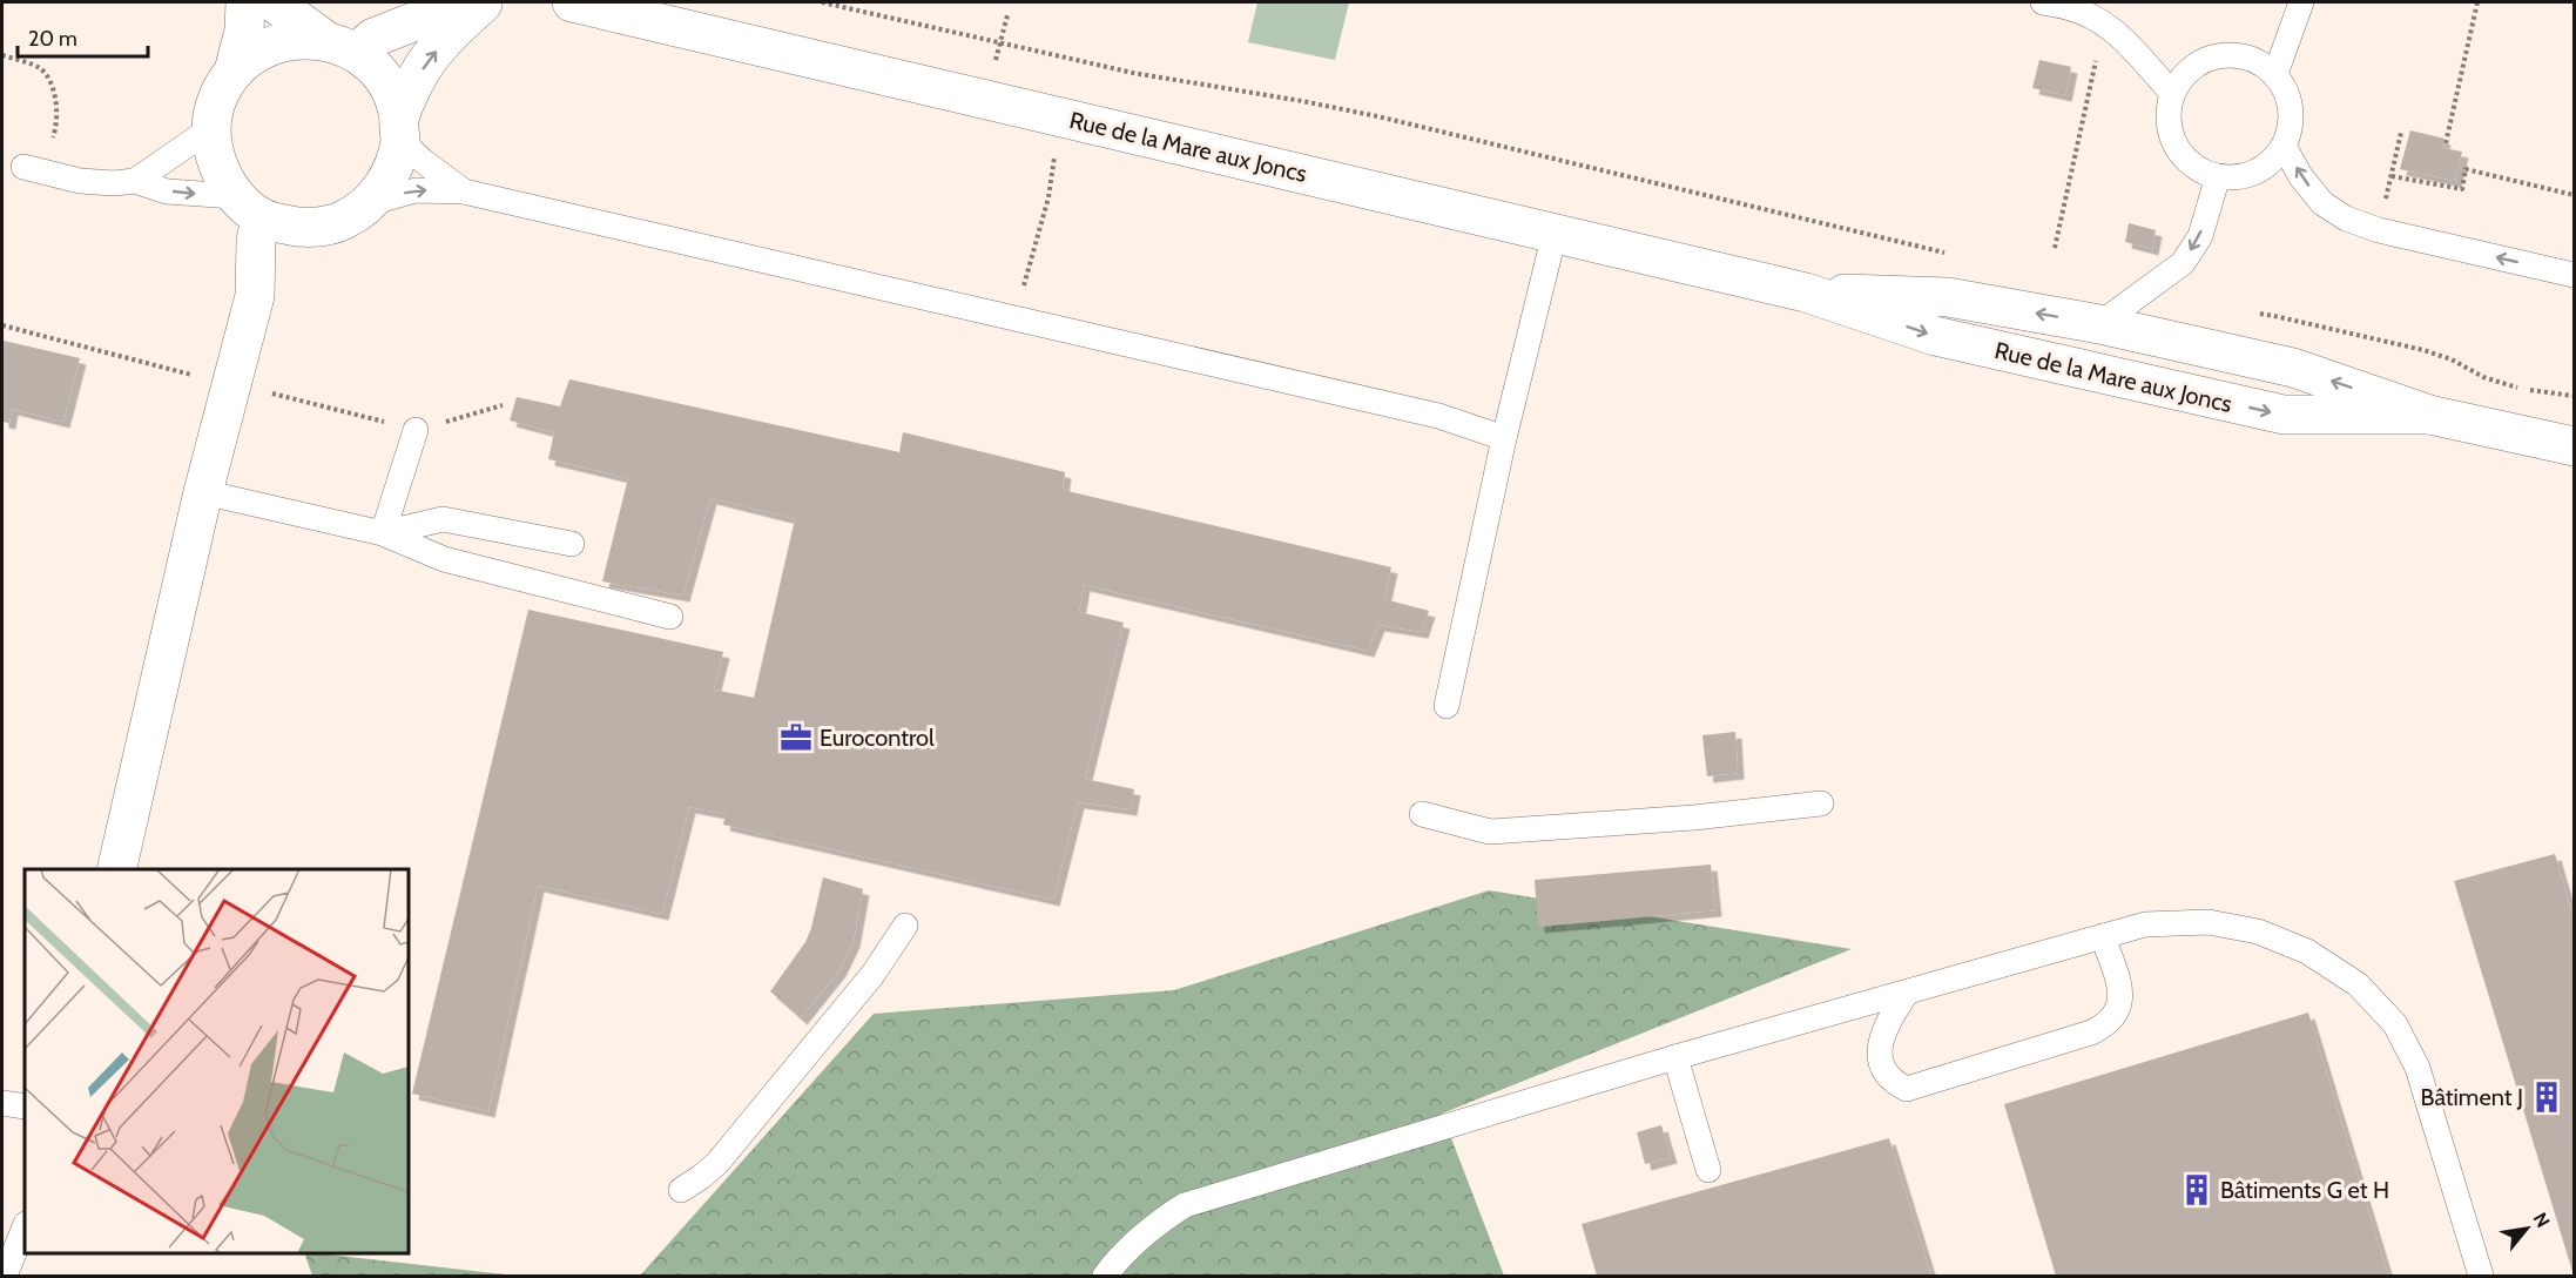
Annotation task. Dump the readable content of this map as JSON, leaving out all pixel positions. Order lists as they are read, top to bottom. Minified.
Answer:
{"streets":{"street":["Rue de la Mare aux Joncs"]},"places":{"office":["Eurocontrol"],"building":["Bâtiment J","Bâtiments G et H"]},"scale_bar":"20 m","north":"top right"}
